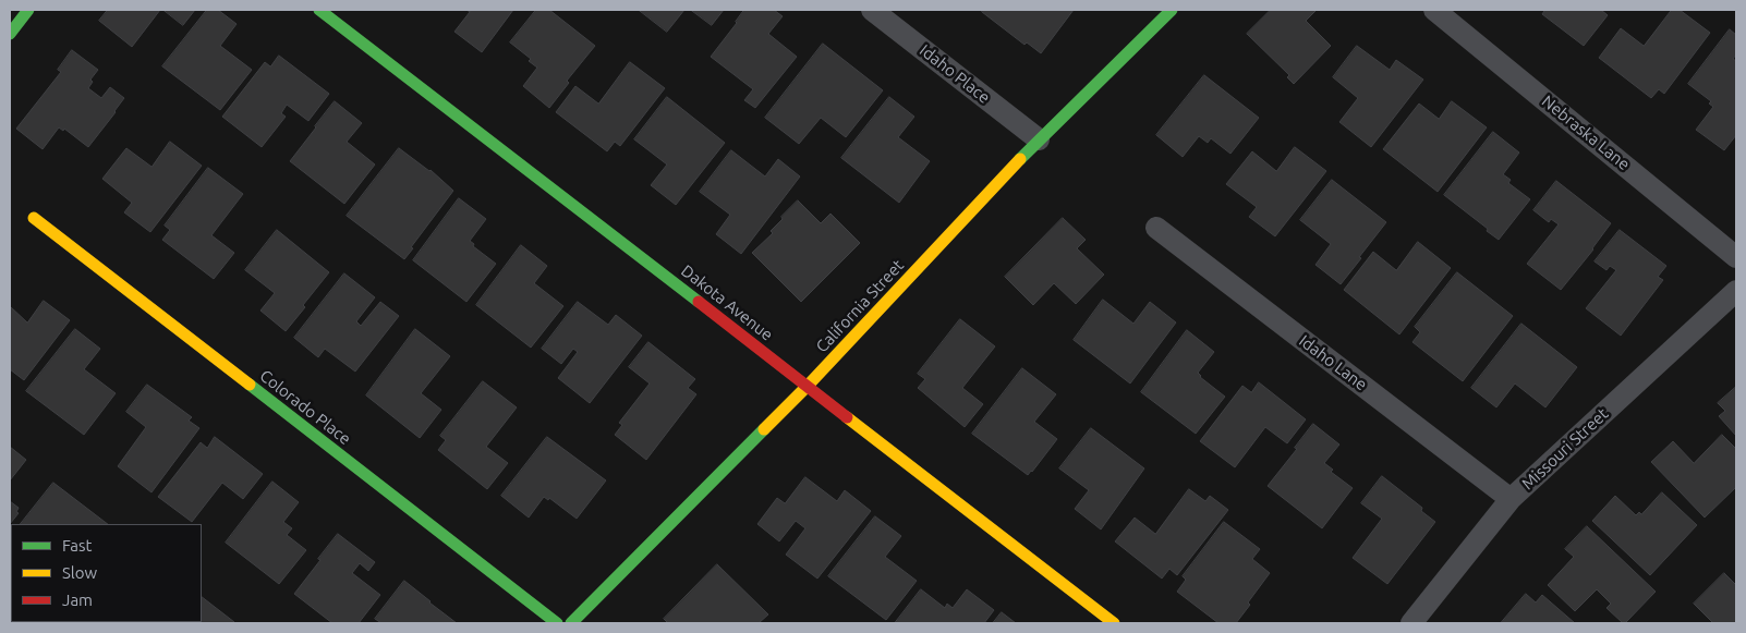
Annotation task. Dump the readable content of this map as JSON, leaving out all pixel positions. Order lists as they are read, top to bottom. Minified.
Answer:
{"streets":{"street":["Idaho Place","Nebraska Lane","Dakota Avenue","California Street","Idaho Lane","Colorado Place","Missouri Street"]},"crossings":[["Idaho Place","California Street"],["Dakota Avenue","California Street"],["Idaho Lane","Missouri Street"]],"legend":["Fast","Slow","Jam"]}
